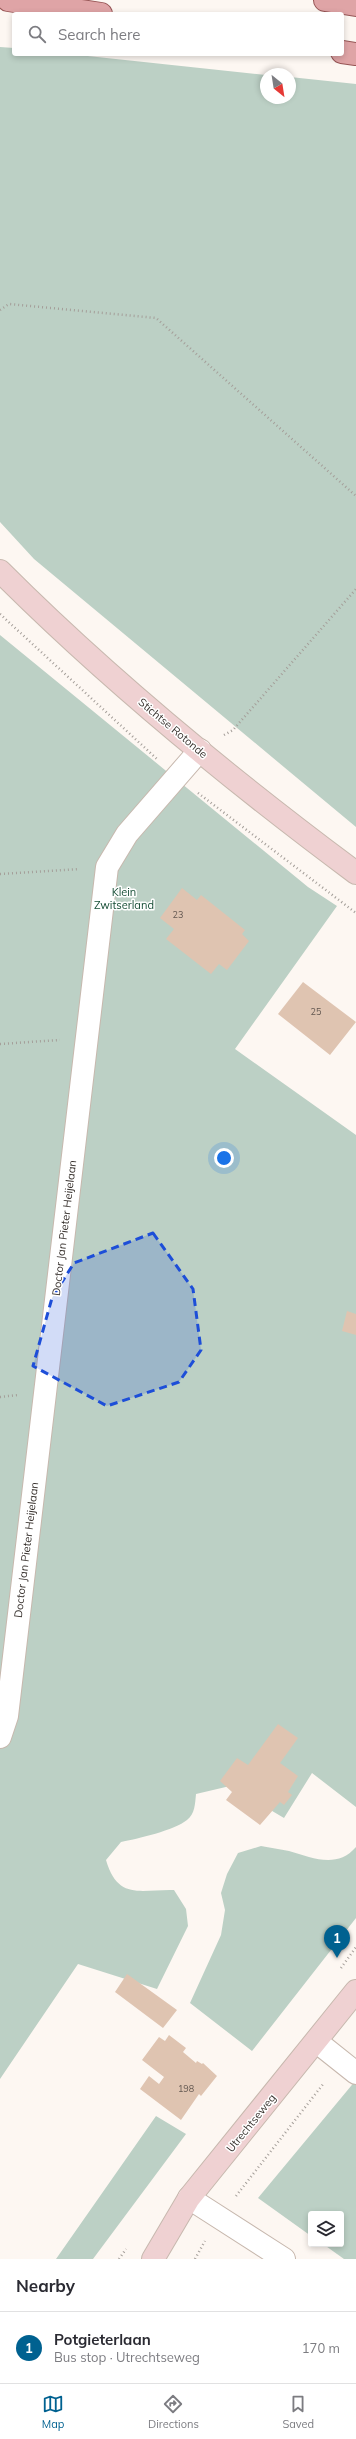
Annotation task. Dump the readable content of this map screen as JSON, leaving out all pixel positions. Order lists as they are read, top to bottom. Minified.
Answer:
{"streets":{"street":["Stichtse Rotonde","Doctor Jan Pieter Heijelaan","Utrechtseweg"]},"crossings":[["Stichtse Rotonde","Doctor Jan Pieter Heijelaan"]],"parks":["Klein Zwitserland"],"house_numbers":["23","25","198"],"north":"bottom right","page":{"search":"Search here","pins":"1","heading":"Nearby","list":[{"mark":"1","name":"Potgieterlaan","note":"Bus stop · Utrechtseweg","value":"170 m"}],"nav":["Map","Directions","Saved"]}}
